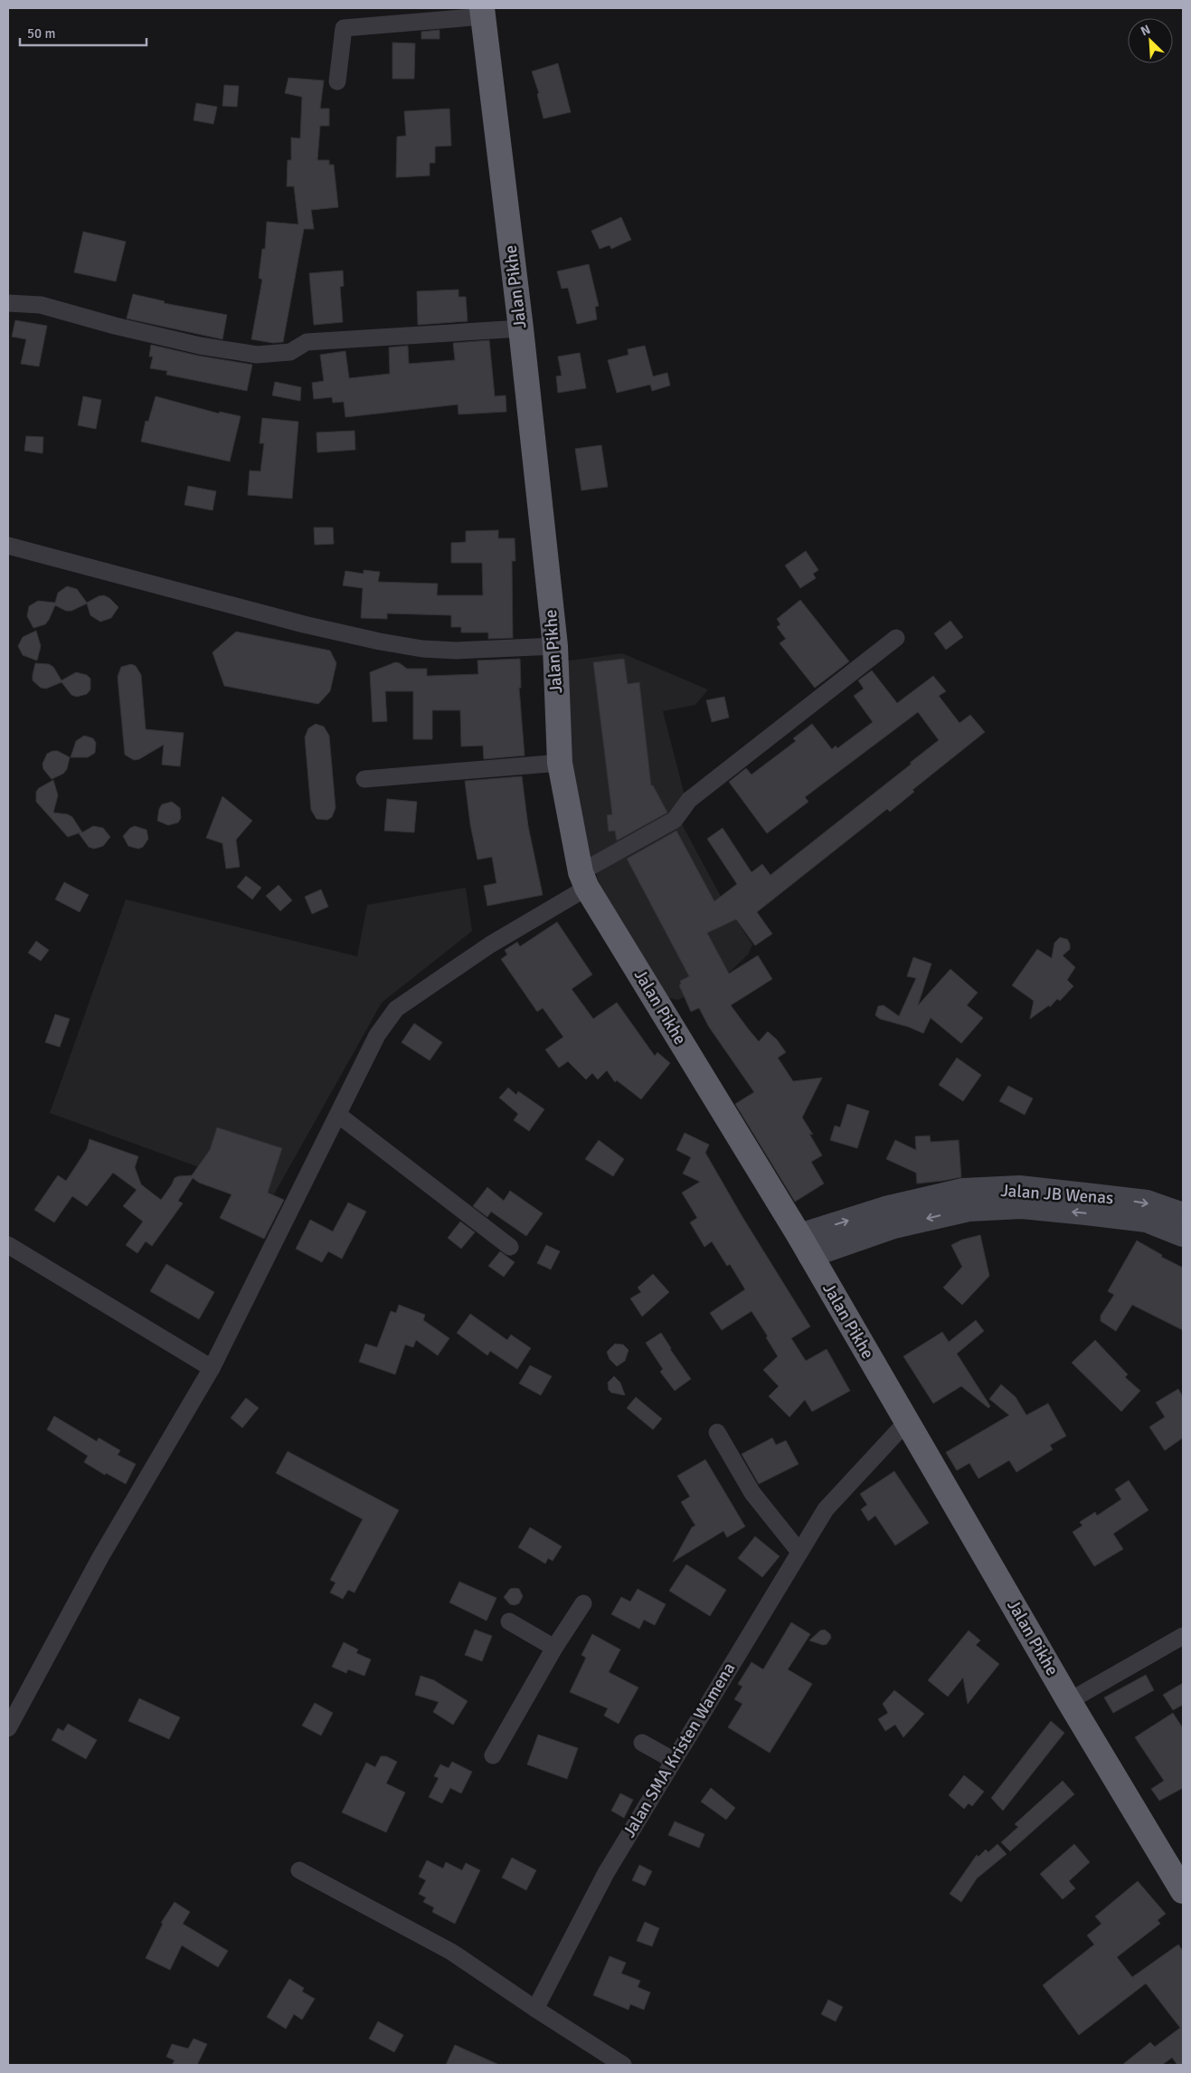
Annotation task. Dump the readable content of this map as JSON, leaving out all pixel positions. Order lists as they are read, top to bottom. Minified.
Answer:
{"streets":{"highway":["Jalan Pikhe"],"main road":["Jalan JB Wenas"],"street":["Jalan SMA Kristen Wamena"]},"crossings":[["Jalan Pikhe","Jalan JB Wenas"],["Jalan Pikhe","Jalan SMA Kristen Wamena"]],"scale_bar":"50 m","north":"top left"}
